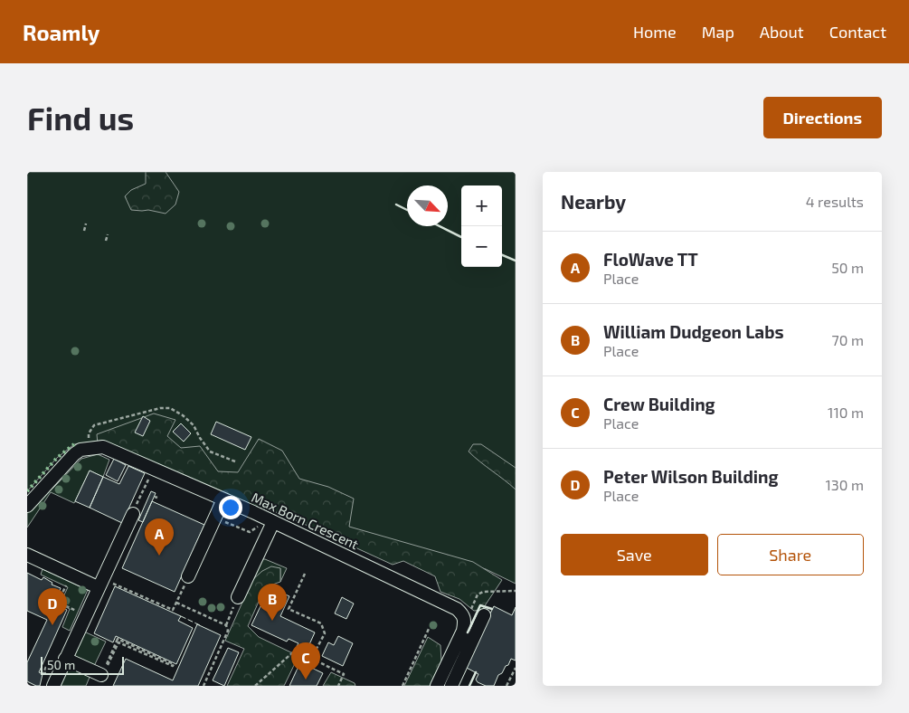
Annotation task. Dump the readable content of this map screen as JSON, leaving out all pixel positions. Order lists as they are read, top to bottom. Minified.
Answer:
{"streets":{"lane":["Max Born Crescent"]},"scale_bar":"50 m","north":"bottom right","page":{"header":"Roamly","nav":["Home","Map","About","Contact"],"buttons":["Directions",["Save","Share"]],"title":"Find us","heading":["Nearby","4 results"],"map_buttons":["+","−"],"list":[{"mark":"A","name":"FloWave TT","note":"Place","value":"50 m"},{"mark":"B","name":"William Dudgeon Labs","note":"Place","value":"70 m"},{"mark":"C","name":"Crew Building","note":"Place","value":"110 m"},{"mark":"D","name":"Peter Wilson Building","note":"Place","value":"130 m"}],"pins":["A","B","D","C"],"scale":"50 m"}}
